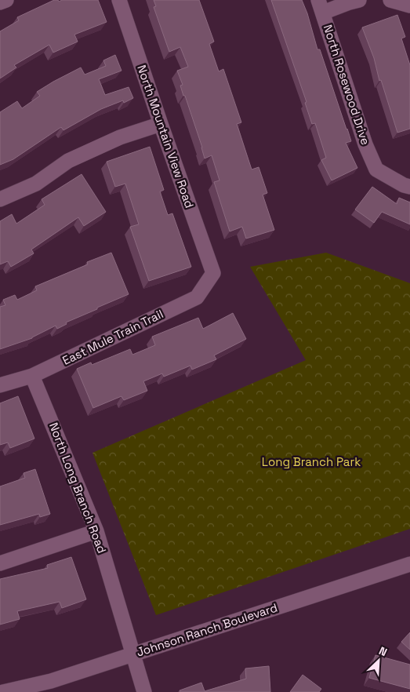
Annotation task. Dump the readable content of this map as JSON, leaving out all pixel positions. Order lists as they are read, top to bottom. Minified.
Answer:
{"streets":{"street":["North Rosewood Drive","North Mountain View Road","East Mule Train Trail","North Long Branch Road","Johnson Ranch Boulevard"]},"crossings":[["North Mountain View Road","East Mule Train Trail"],["East Mule Train Trail","North Long Branch Road"],["North Long Branch Road","Johnson Ranch Boulevard"]],"parks":["Long Branch Park"],"north":"top right"}
